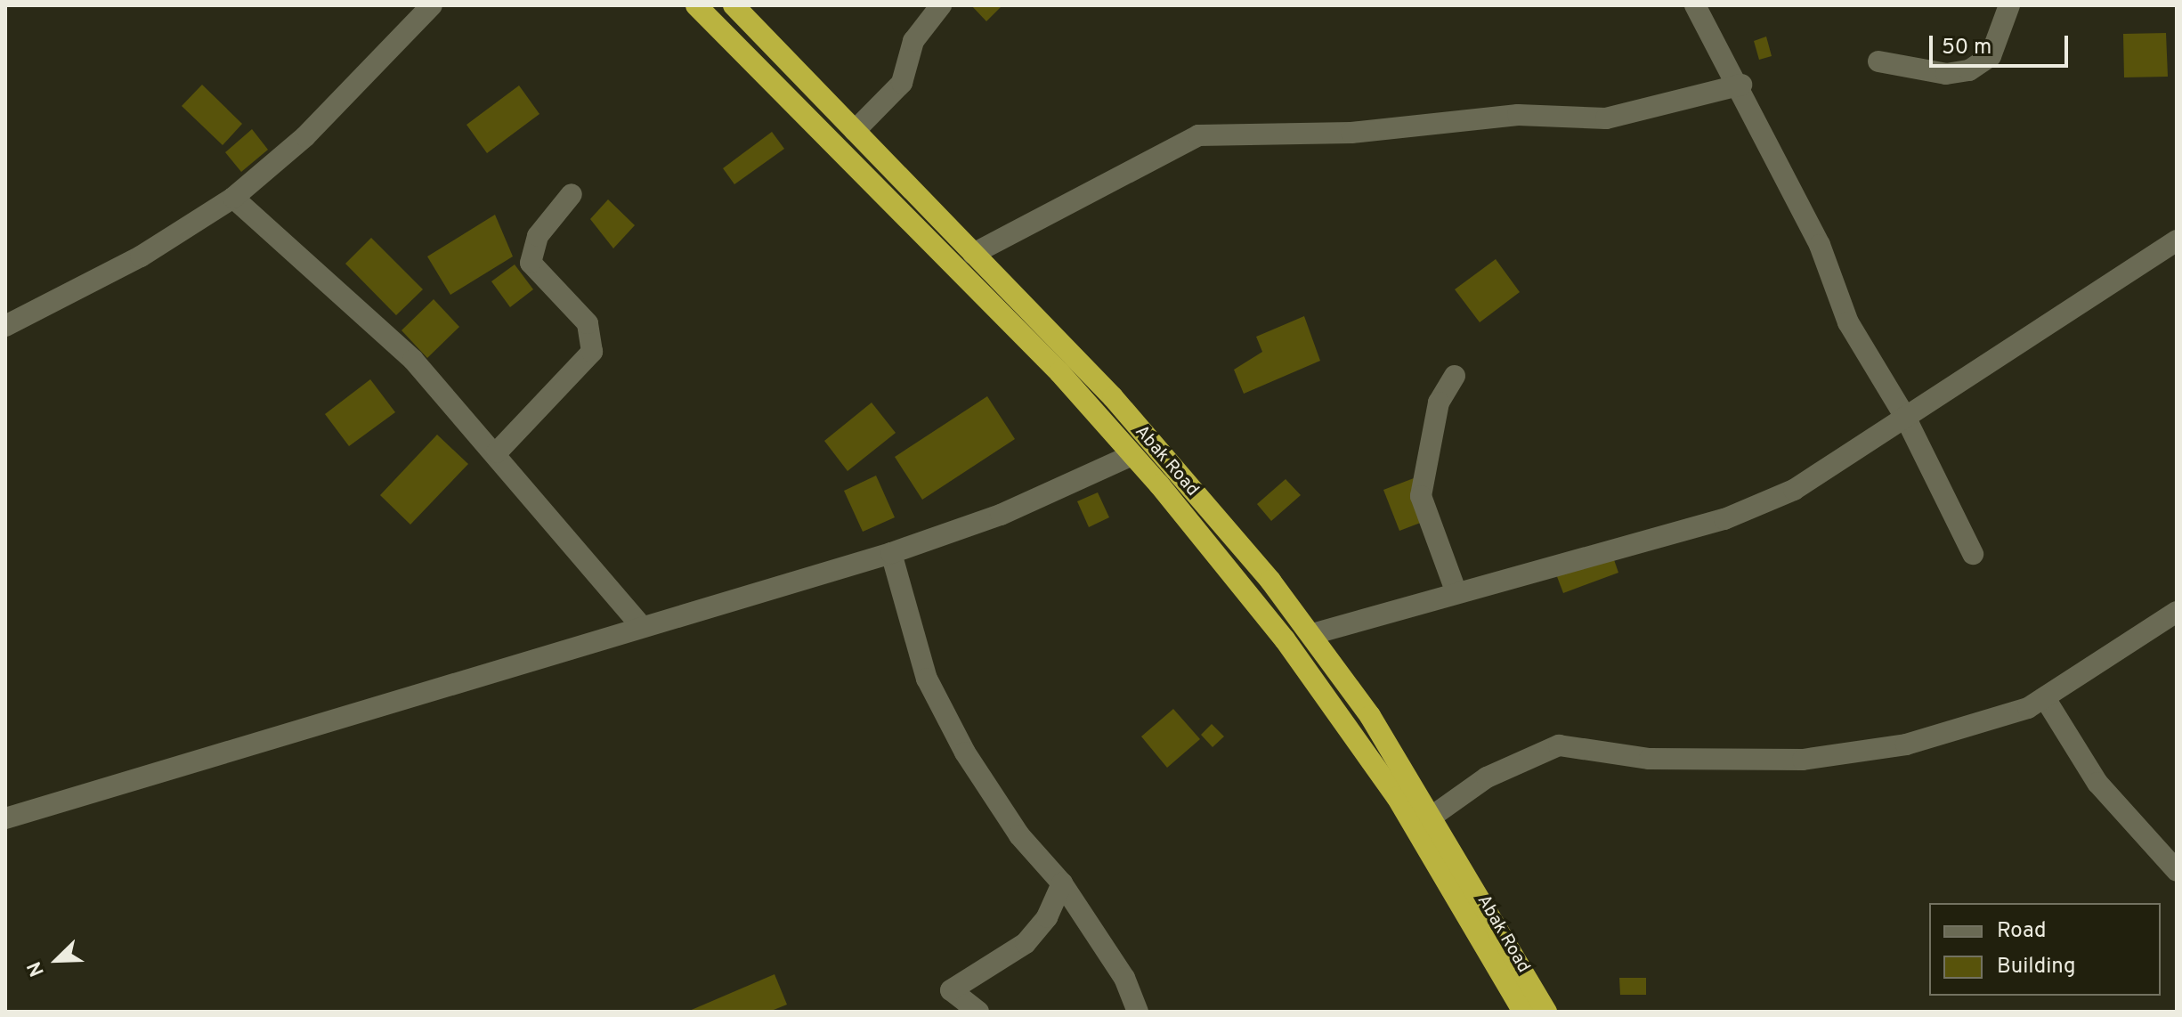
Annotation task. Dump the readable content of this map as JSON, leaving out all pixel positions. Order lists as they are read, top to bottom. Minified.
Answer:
{"streets":{"highway":["Abak Road"]},"legend":["Road","Building"],"scale_bar":"50 m","north":"bottom left"}
